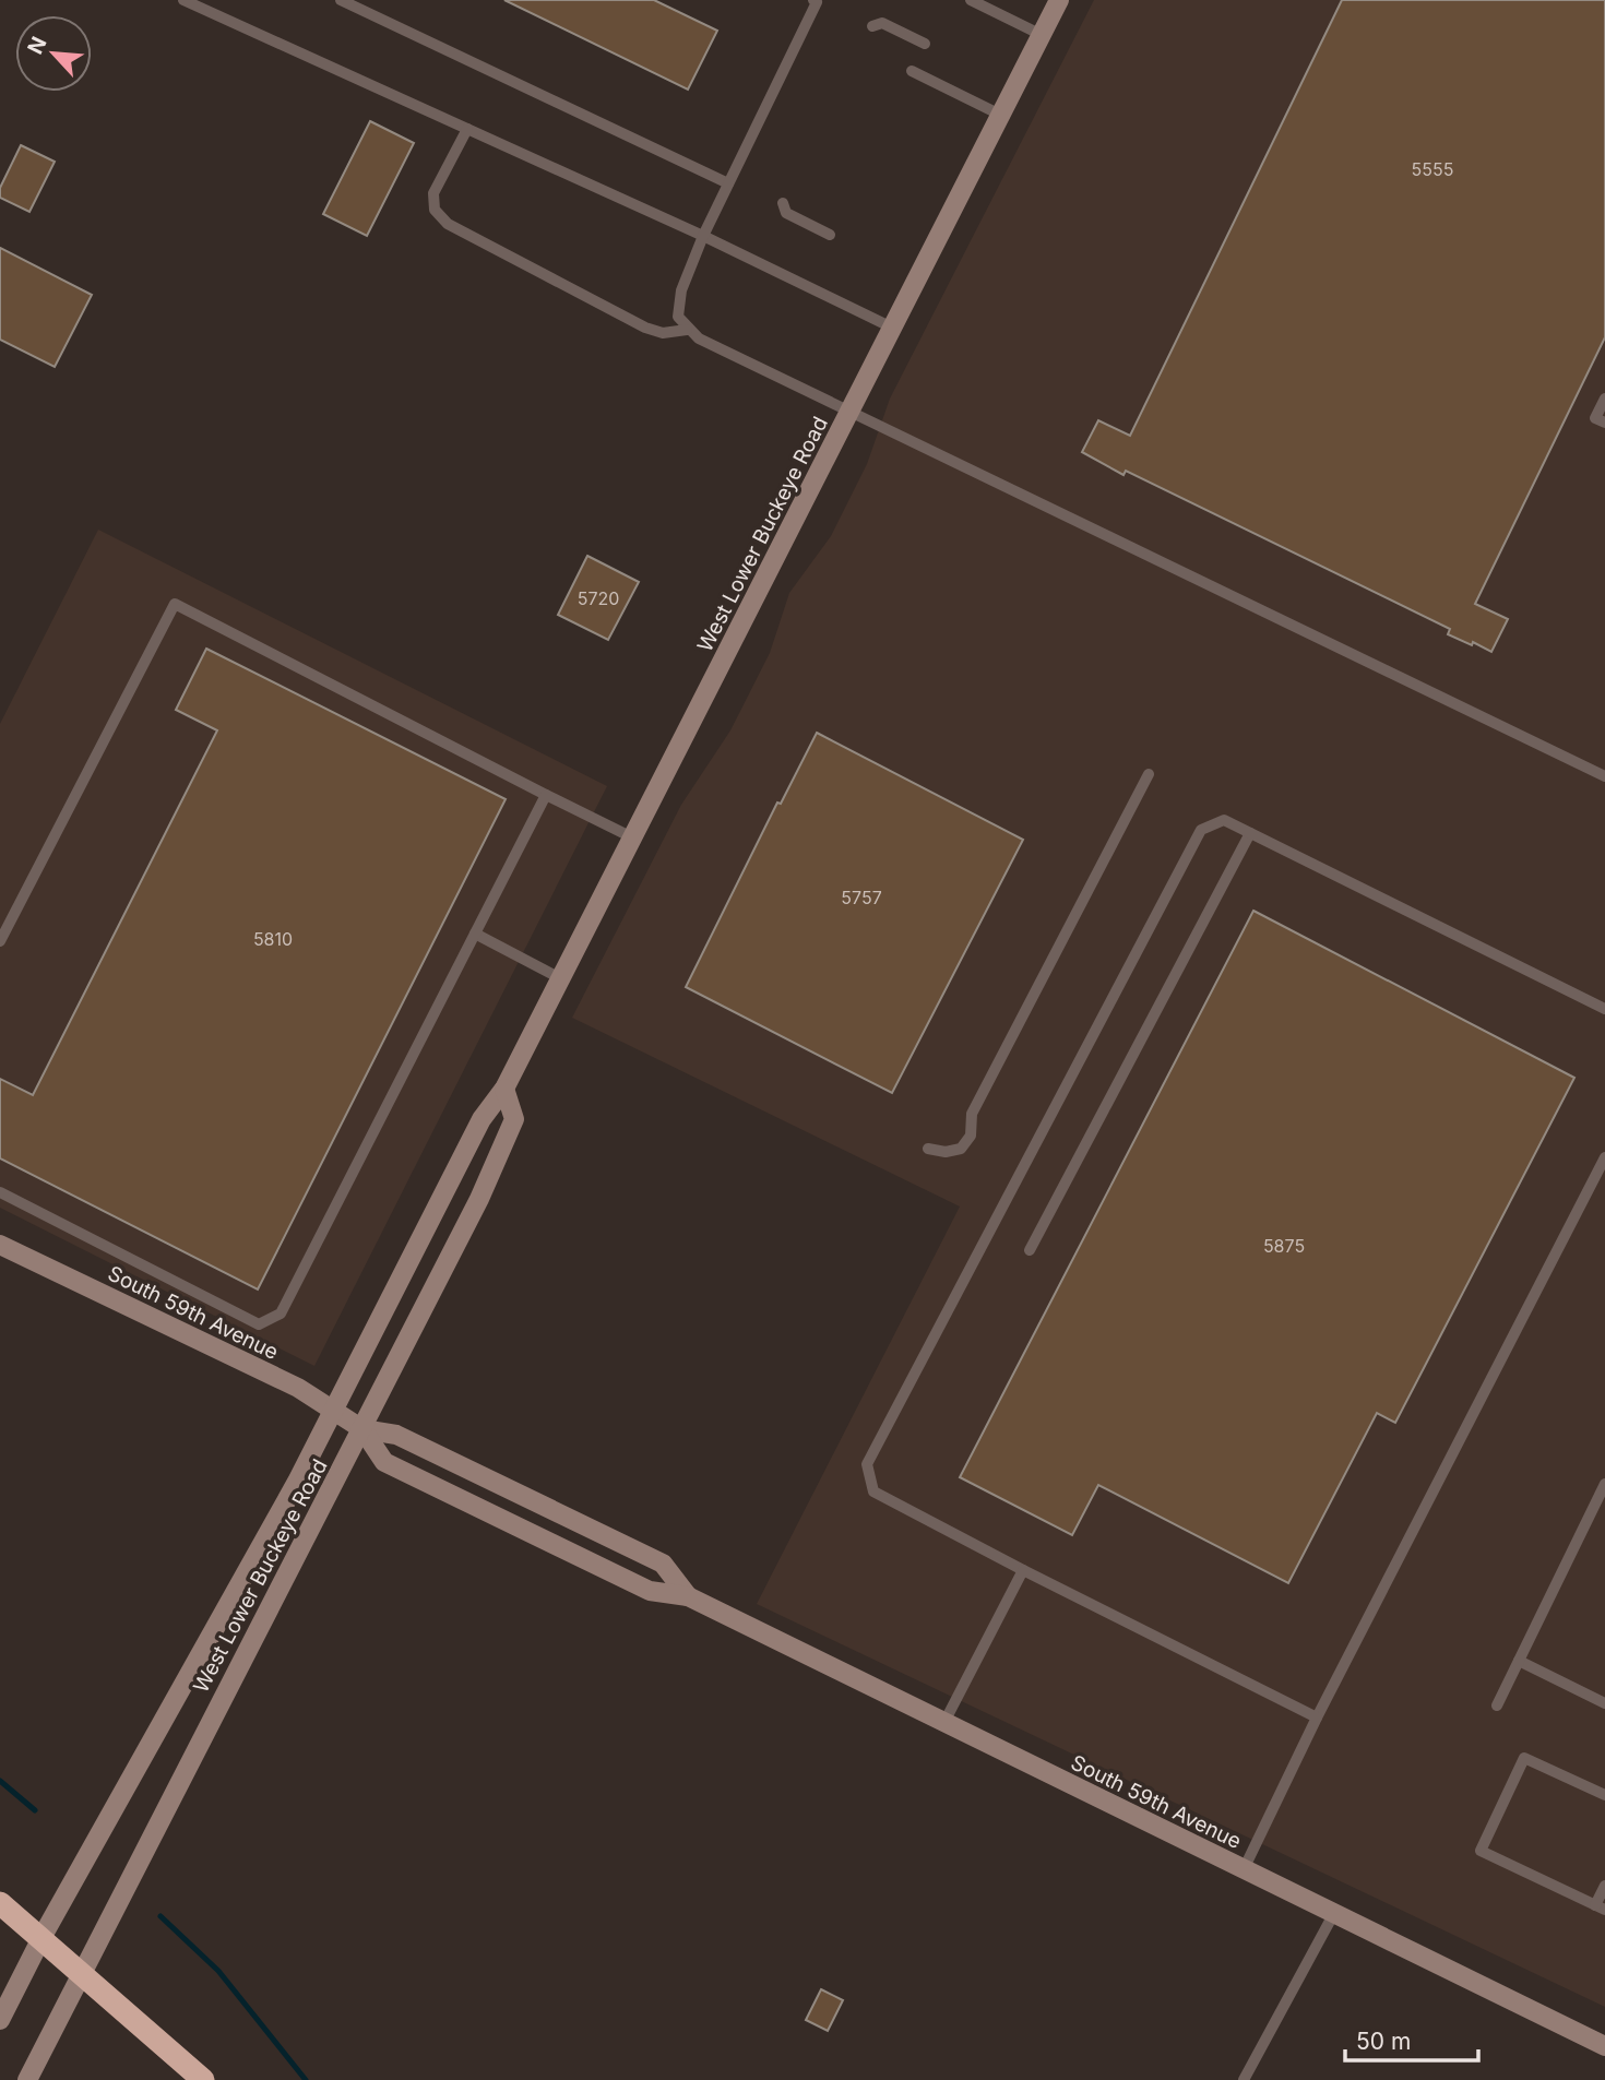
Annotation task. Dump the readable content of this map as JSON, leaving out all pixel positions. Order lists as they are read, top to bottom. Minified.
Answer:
{"streets":{"main road":["West Lower Buckeye Road","South 59th Avenue"]},"crossings":[["West Lower Buckeye Road","South 59th Avenue"]],"house_numbers":["5555","5720","5757","5810","5875"],"scale_bar":"50 m","north":"top left"}
